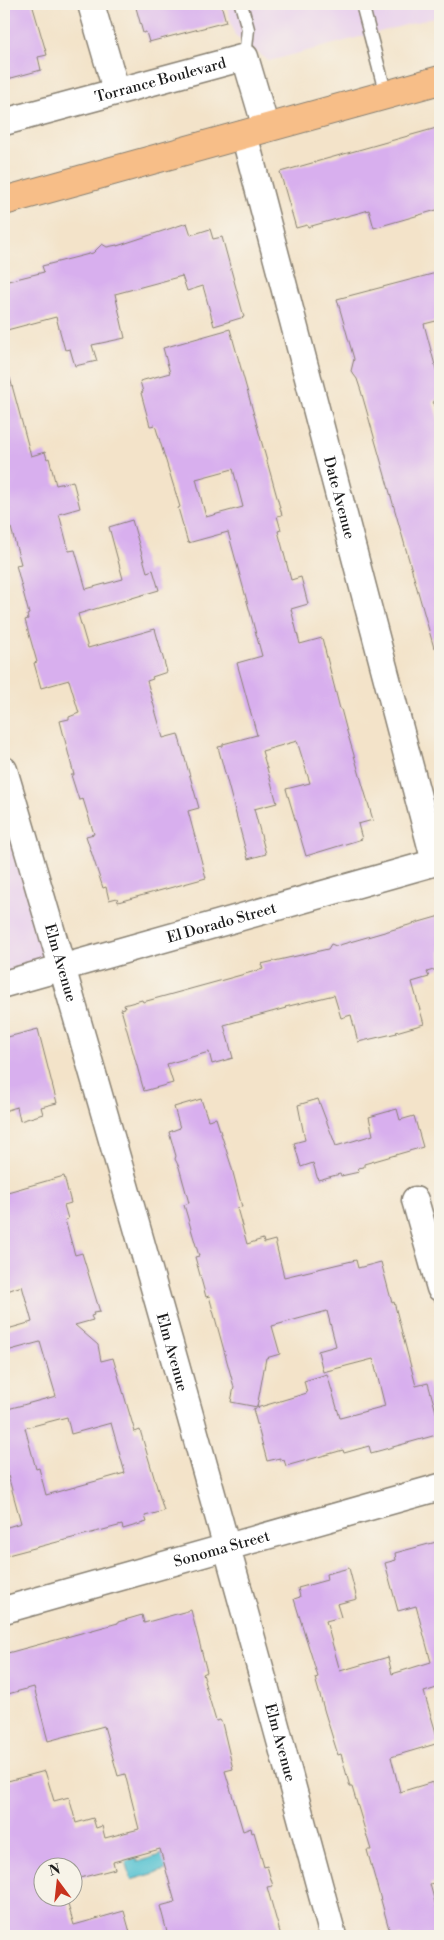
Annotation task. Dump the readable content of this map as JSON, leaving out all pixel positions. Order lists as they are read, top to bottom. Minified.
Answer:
{"streets":{"street":["Torrance Boulevard","Date Avenue","El Dorado Street","Elm Avenue","Sonoma Street"]},"crossings":[["Torrance Boulevard","Date Avenue"],["Date Avenue","El Dorado Street"],["El Dorado Street","Elm Avenue"],["Elm Avenue","Sonoma Street"]],"north":"top"}
